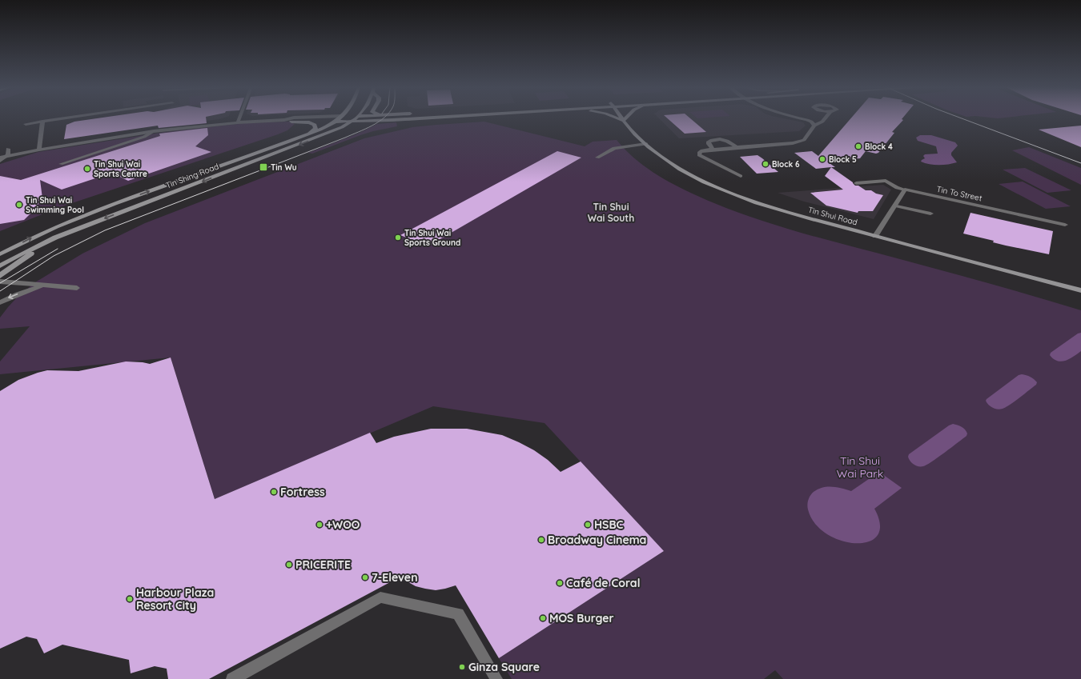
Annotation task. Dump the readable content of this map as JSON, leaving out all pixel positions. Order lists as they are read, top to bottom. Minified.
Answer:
{"streets":{"main road":["Tin Shing Road","Tin Shui Road"],"street":["Tin To Street"]},"districts":["Tin Shui Wai South"],"parks":["Tin Shui Wai Park"],"places":{"other":["Block 4","Block 5","Block 6","Tin Shui Wai Sports Centre","Tin Shui Wai Swimming Pool","Tin Shui Wai Sports Ground","Fortress","+WOO","HSBC","Broadway Cinema","PRICERITE","7-Eleven","Café de Coral","Harbour Plaza Resort City","MOS Burger","Ginza Square"],"transit":["Tin Wu"]}}
